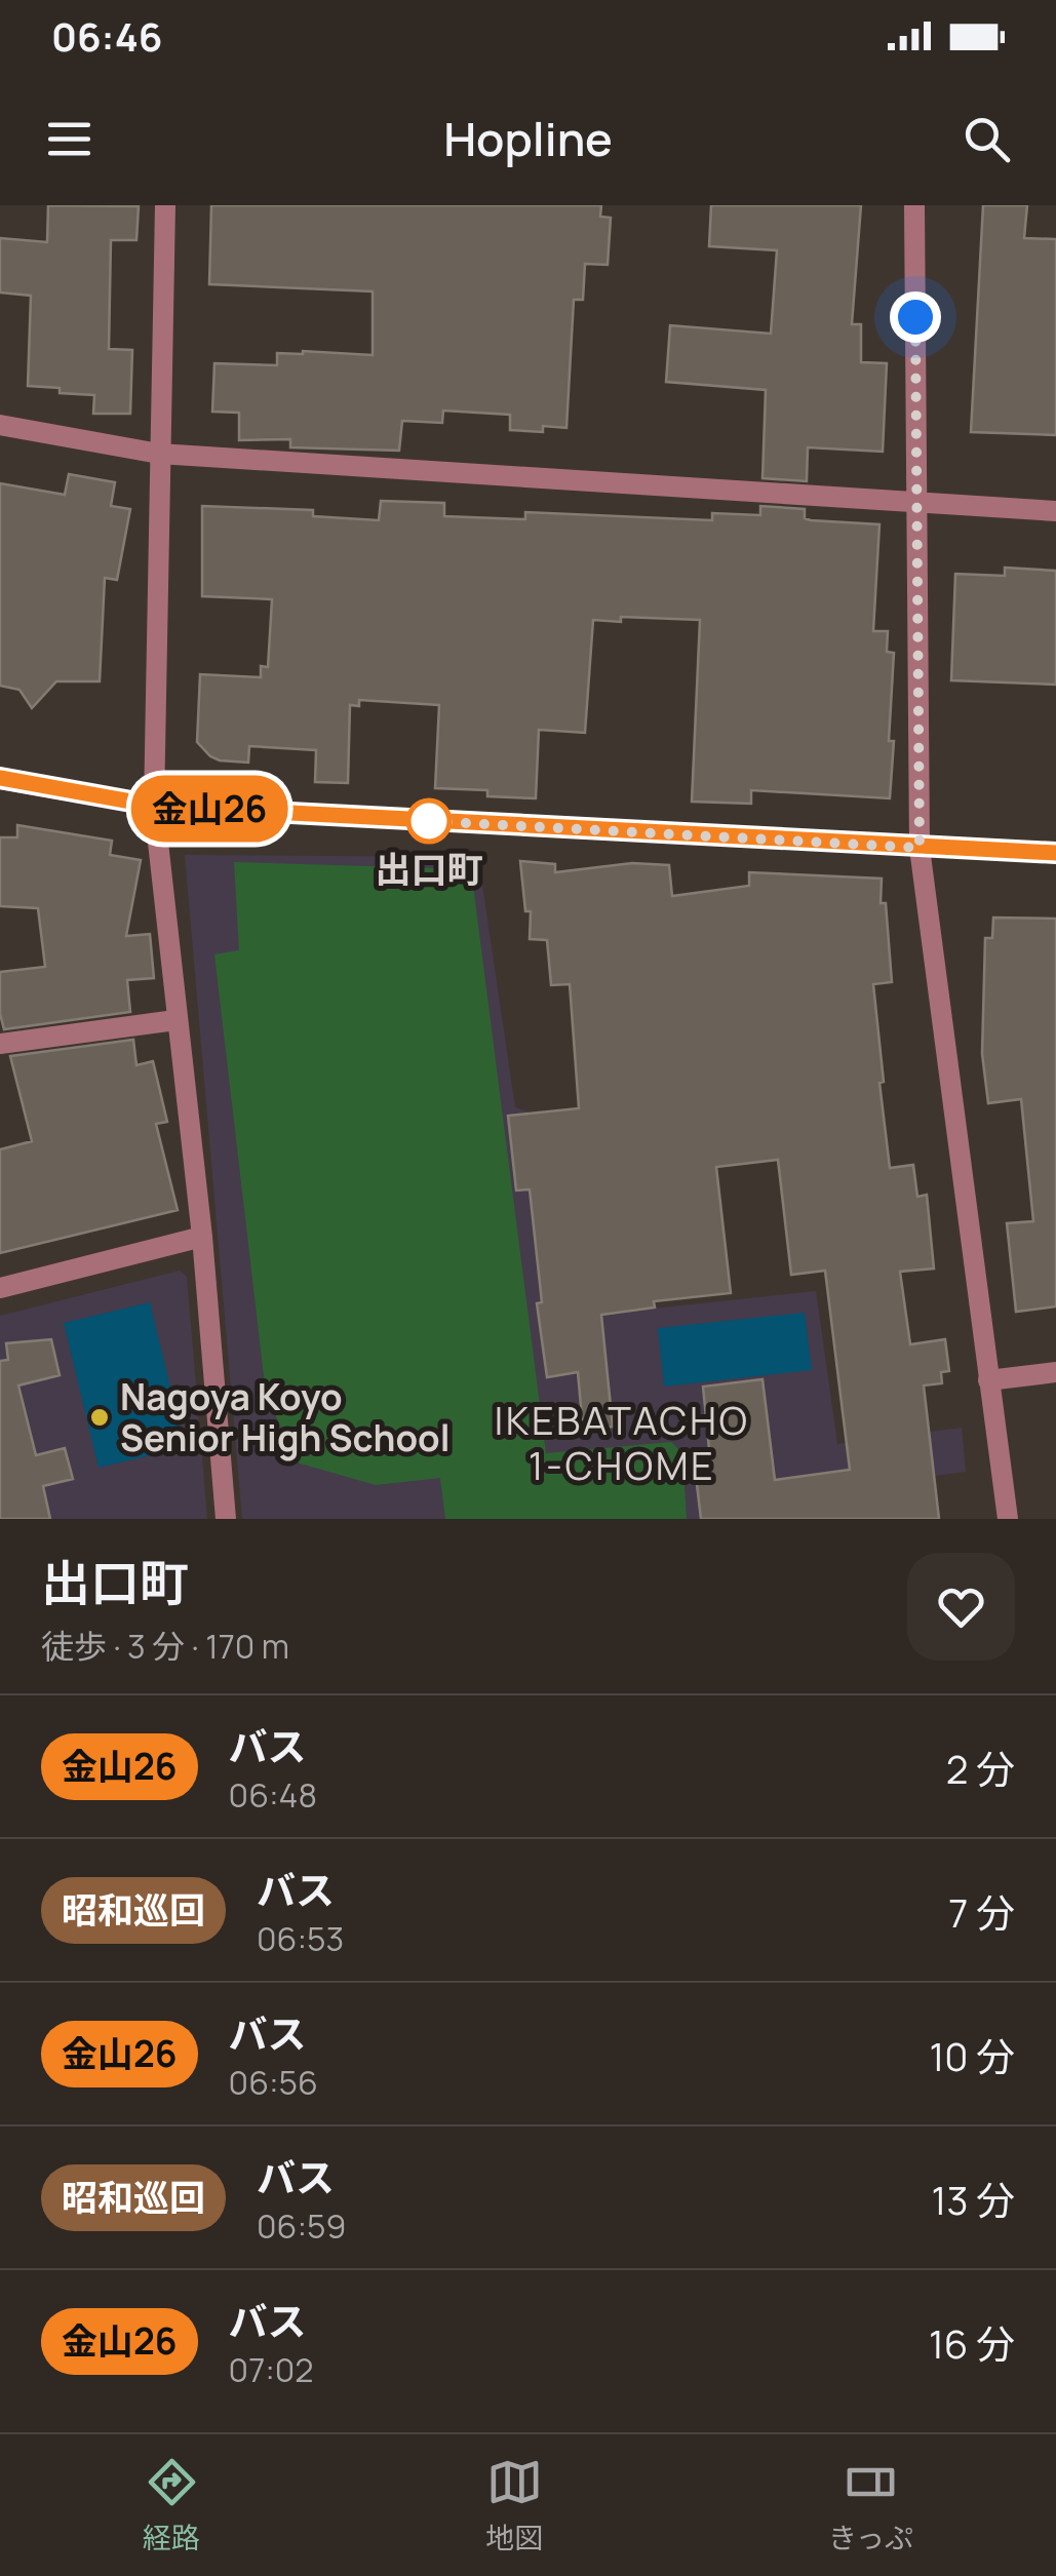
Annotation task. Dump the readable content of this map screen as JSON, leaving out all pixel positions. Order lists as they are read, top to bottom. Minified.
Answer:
{"districts":["IKEBATACHO 1-CHOME"],"places":["出口町","Nagoya Koyo Senior High School"],"lines":["bus line 金山26"],"page":{"status":"06:46","header":"Hopline","on_map":"金山26","heading":["出口町","徒歩 · 3 分 · 170 m"],"list":[{"mark":"金山26","name":"バス","note":"06:48","value":"2 分"},{"mark":"昭和巡回","name":"バス","note":"06:53","value":"7 分"},{"mark":"金山26","name":"バス","note":"06:56","value":"10 分"},{"mark":"昭和巡回","name":"バス","note":"06:59","value":"13 分"},{"mark":"金山26","name":"バス","note":"07:02","value":"16 分"}],"tabs":["経路","地図","きっぷ"]}}
